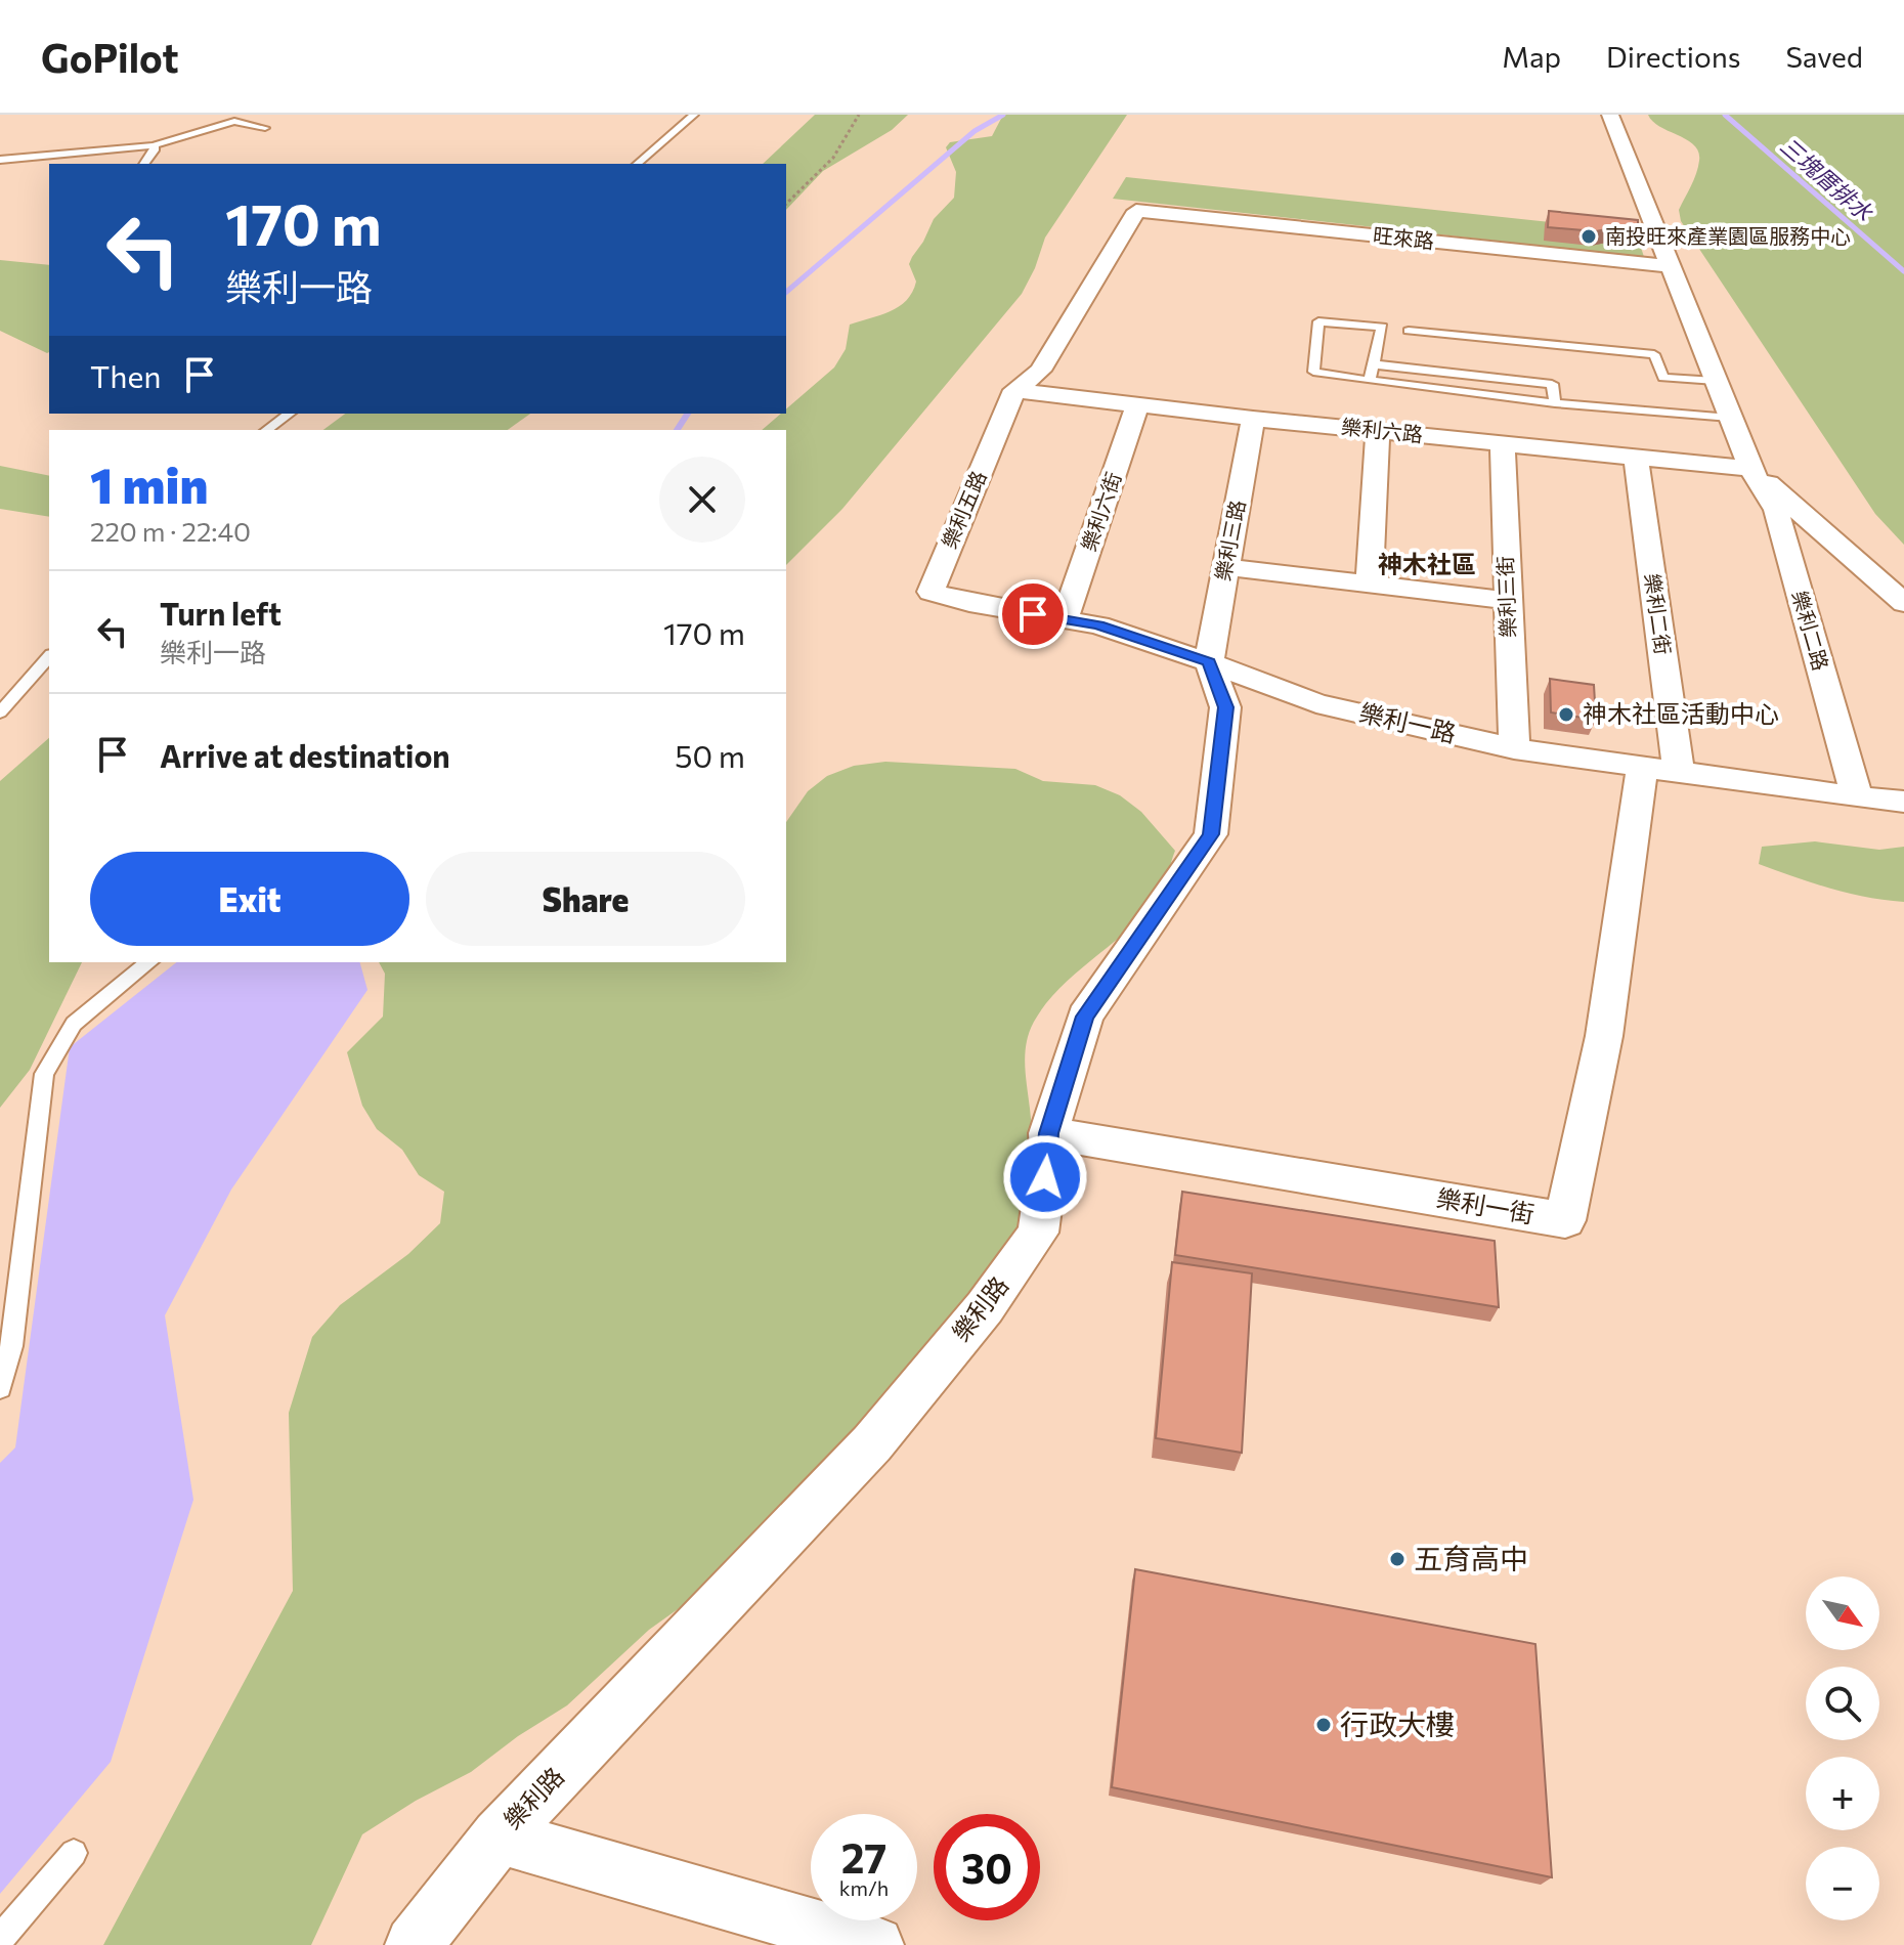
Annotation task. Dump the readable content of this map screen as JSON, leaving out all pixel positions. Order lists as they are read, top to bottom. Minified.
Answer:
{"streets":{"street":["旺來路","樂利六路","樂利五路","樂利六街","樂利三路","樂利三街","樂利二街","樂利二路","樂利一路","樂利一街","樂利路"]},"crossings":[["旺來路","樂利六路"],["旺來路","樂利五路"],["樂利六路","樂利五路"],["樂利六路","樂利六街"],["樂利六路","樂利三路"],["樂利六路","樂利三街"],["樂利六路","樂利二街"],["樂利六路","樂利二路"],["樂利五路","樂利一路"],["樂利六街","樂利一路"],["樂利三路","樂利一路"],["樂利三路","樂利路"],["樂利三街","樂利一路"],["樂利二街","樂利一路"],["樂利二路","樂利一路"],["樂利一路","樂利一街"],["樂利一路","樂利路"],["樂利一街","樂利路"]],"districts":["神木社區"],"water":["三塊厝排水"],"places":["南投旺來產業園區服務中心","神木社區活動中心","五育高中","行政大樓"],"north":"bottom right","page":{"header":"GoPilot","nav":["Map","Directions","Saved"],"turn":["170 m","樂利一路"],"then":"Then","heading":["1 min","220 m · 22:40"],"list":[{"name":"Turn left","note":"樂利一路","value":"170 m"},{"name":"Arrive at destination","value":"50 m"}],"buttons":["Exit","Share"],"map_buttons":["+","−"],"speed":"27 km/h","limit":"30"}}
